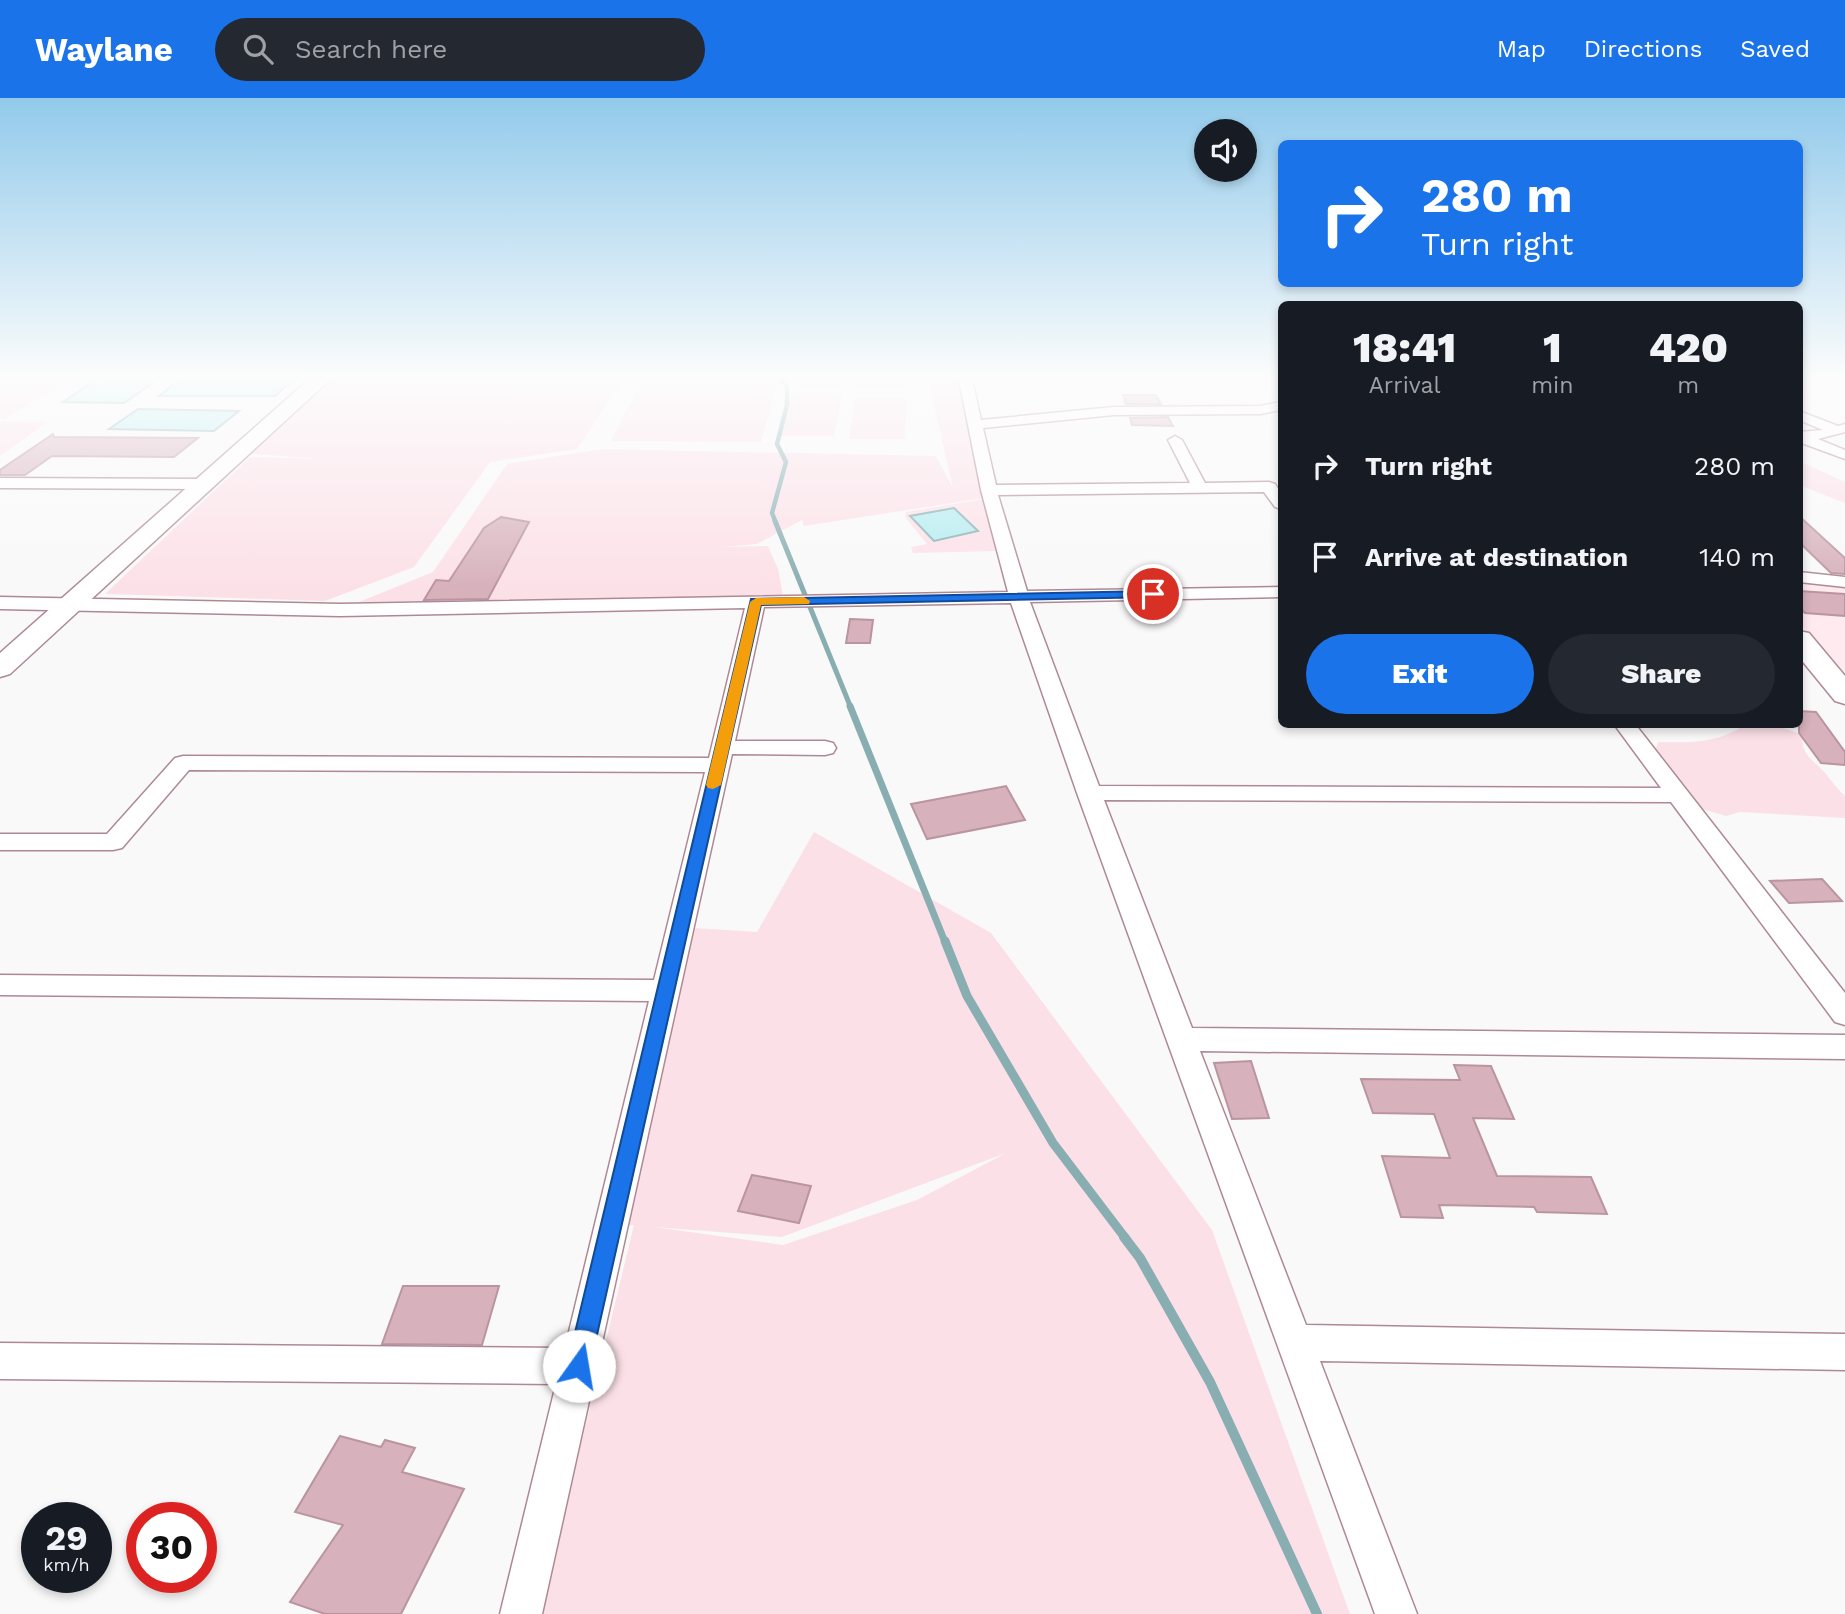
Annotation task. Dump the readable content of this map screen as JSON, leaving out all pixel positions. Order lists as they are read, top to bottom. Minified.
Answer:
{"page":{"header":"Waylane","search":"Search here","nav":["Map","Directions","Saved"],"turn":["280 m","Turn right"],"eta":["18:41","Arrival","1","min","420","m"],"list":[{"name":"Turn right","value":"280 m"},{"name":"Arrive at destination","value":"140 m"}],"buttons":["Exit","Share"],"speed":"29 km/h","limit":"30"}}
